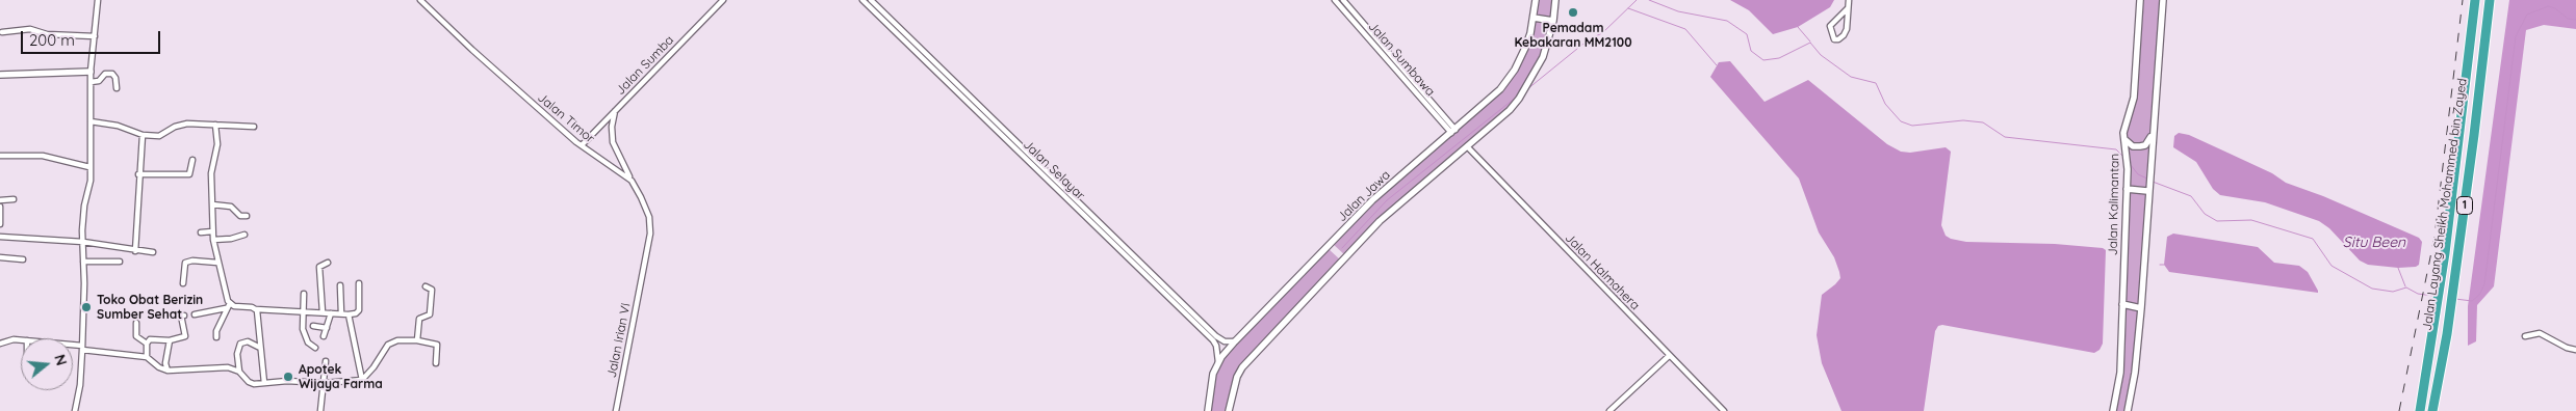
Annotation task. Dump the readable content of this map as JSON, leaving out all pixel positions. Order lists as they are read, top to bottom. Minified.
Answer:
{"streets":{"highway":["Jalan Layang Sheikh Mohammed bin Zayed","1"],"street":["Jalan Sumbawa","Jalan Sumba","Jalan Timor","Jalan Selayar","Jalan Jawa","Jalan Kalimantan","Jalan Halmahera","Jalan Irian VI"]},"crossings":[["Jalan Sumbawa","Jalan Jawa"],["Jalan Sumba","Jalan Timor"],["Jalan Timor","Jalan Irian VI"],["Jalan Selayar","Jalan Jawa"]],"water":["Situ Been"],"places":["Pemadam Kebakaran MM2100","Toko Obat Berizin Sumber Sehat","Apotek Wijaya Farma"],"scale_bar":"200 m","north":"right"}
